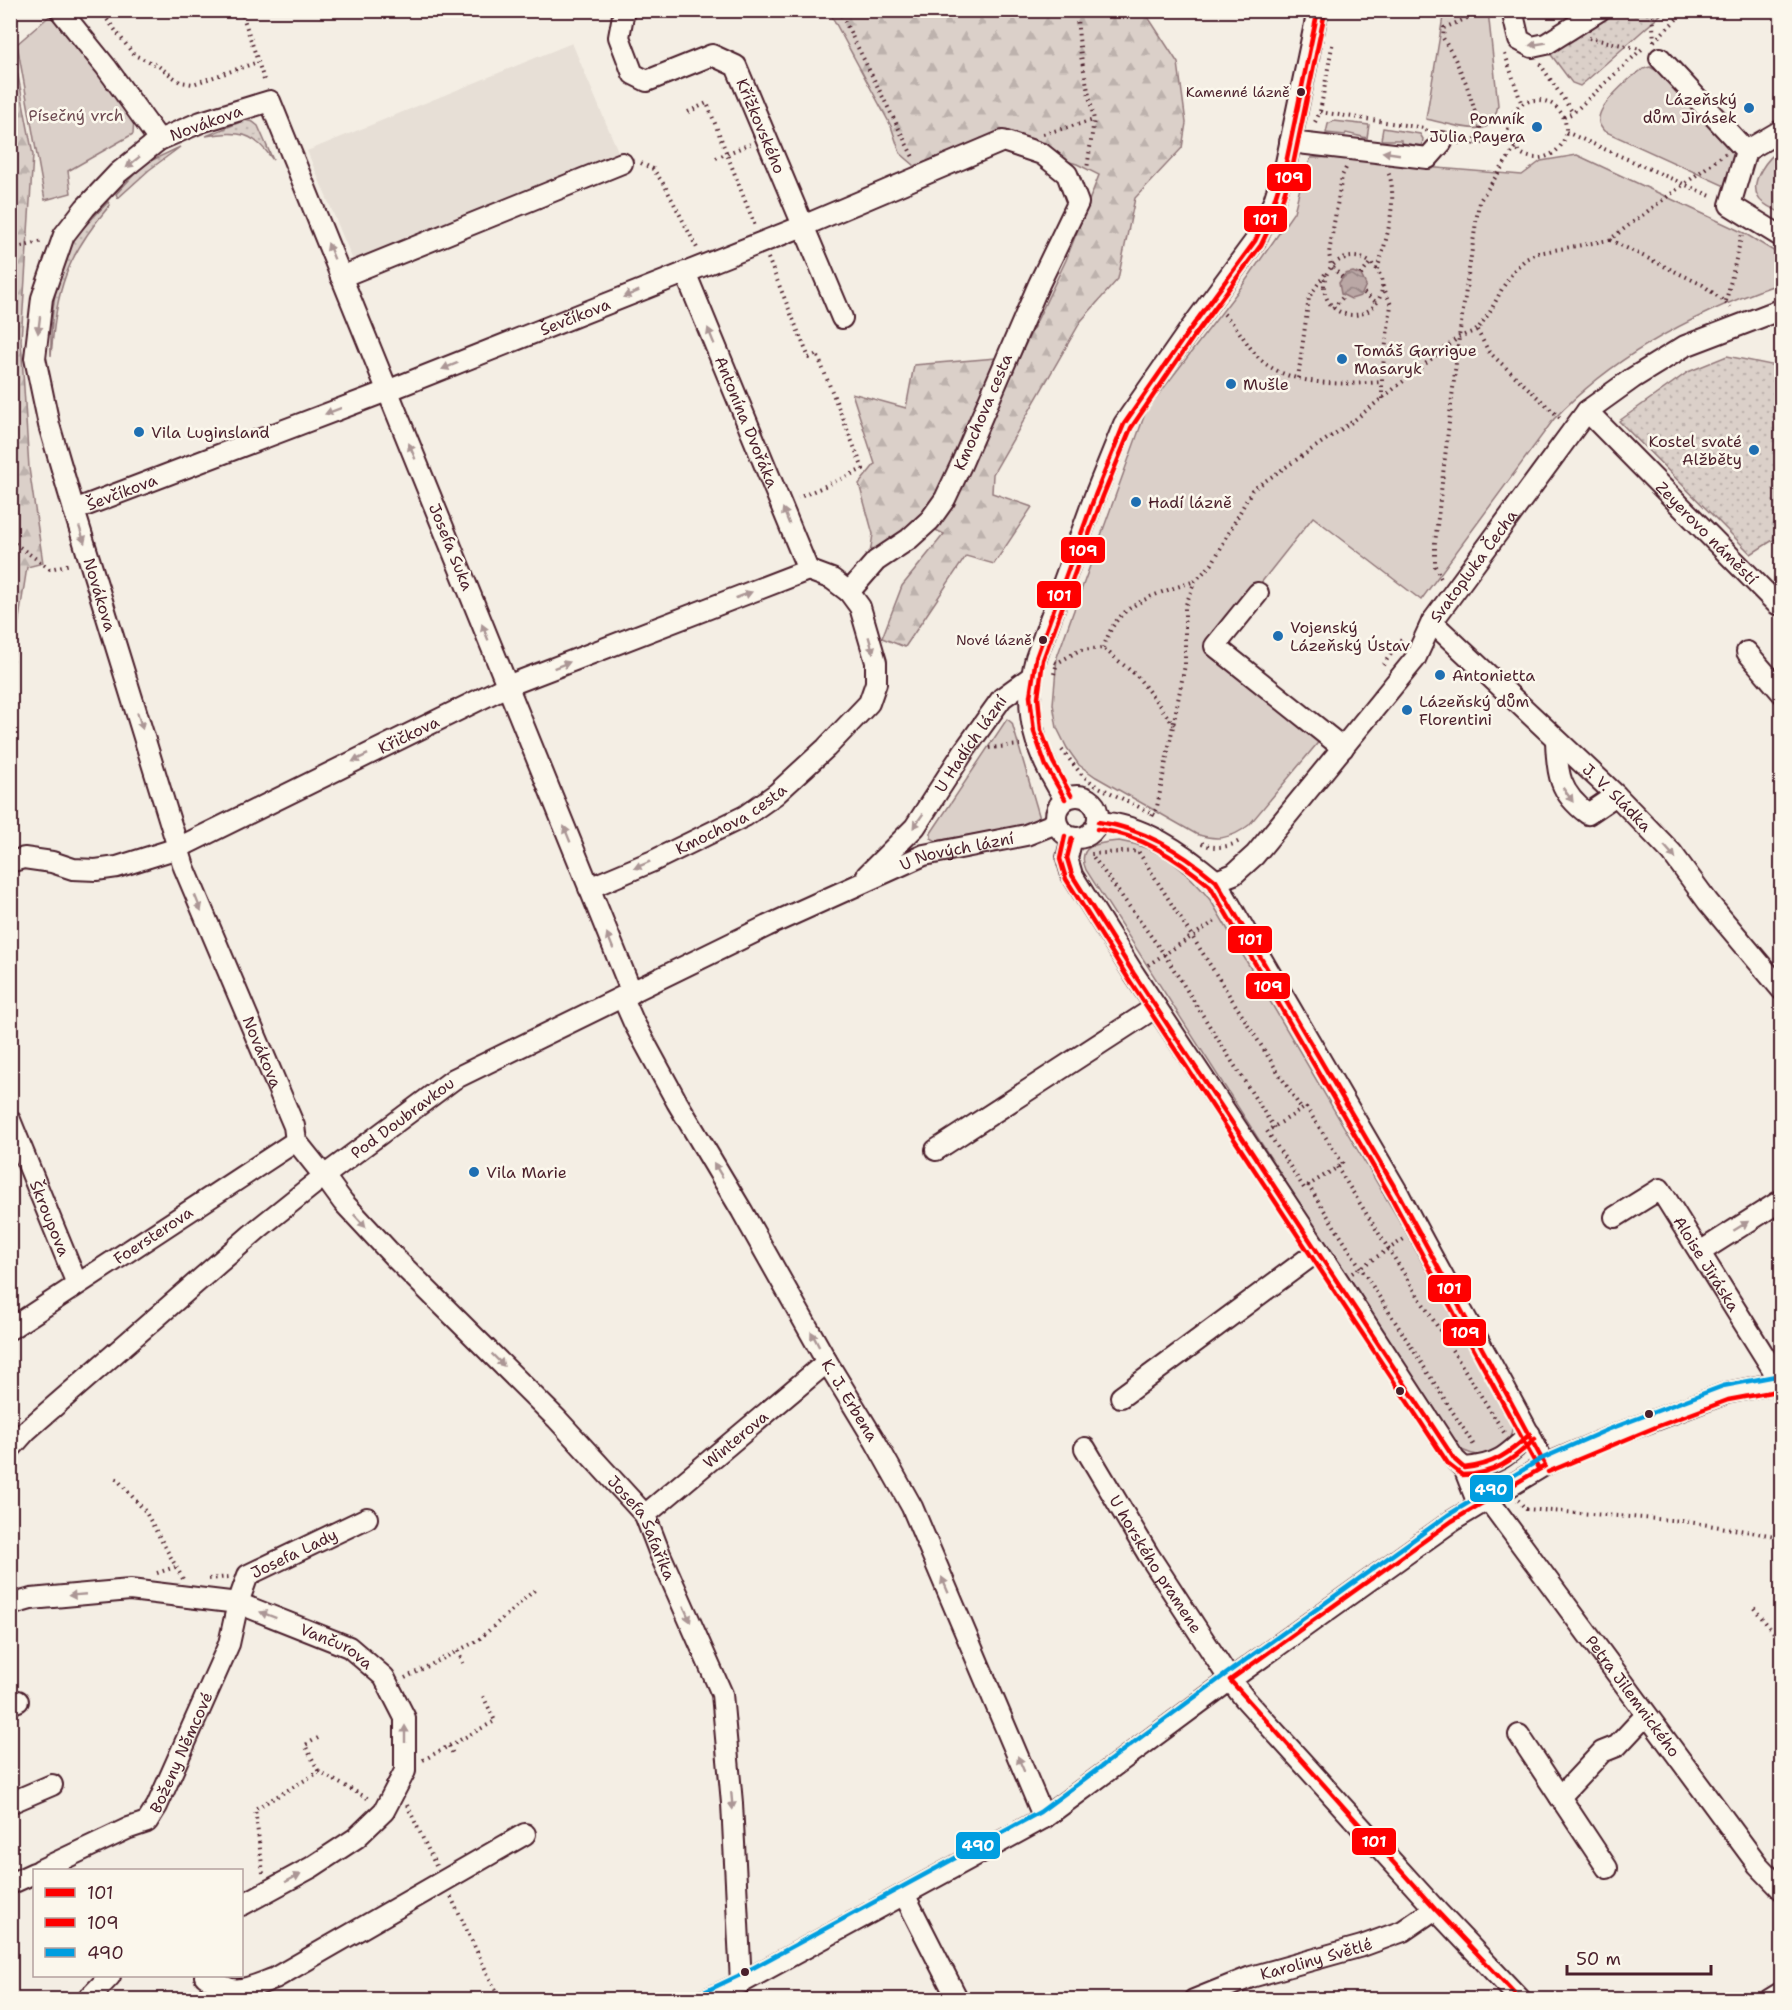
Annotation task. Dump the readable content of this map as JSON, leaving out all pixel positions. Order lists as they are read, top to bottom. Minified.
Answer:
{"streets":{"street":["Novákova","Křížkovského","Ševčíkova","Kmochova cesta","Antonína Dvořáka","Zeyerovo náměstí","Josefa Suka","Svatopluka Čecha","Křičkova","U Hadích lázní","J. V. Sládka","U Nových lázní","Pod Doubravkou","Škroupova","Foersterova","Aloise Jiráska","K. J. Erbena","Winterova","Josefa Šafaříka","Josefa Lady","U horského pramene","Vančurova","Petra Jilemnického","Boženy Němcové","Karoliny Světlé"]},"crossings":[["Novákova","Ševčíkova"],["Novákova","Josefa Suka"],["Novákova","Křičkova"],["Novákova","Pod Doubravkou"],["Novákova","Foersterova"],["Novákova","Josefa Šafaříka"],["Křížkovského","Ševčíkova"],["Ševčíkova","Kmochova cesta"],["Ševčíkova","Antonína Dvořáka"],["Ševčíkova","Josefa Suka"],["Kmochova cesta","Antonína Dvořáka"],["Kmochova cesta","Josefa Suka"],["Kmochova cesta","Křičkova"],["Antonína Dvořáka","Křičkova"],["Zeyerovo náměstí","Svatopluka Čecha"],["Josefa Suka","Křičkova"],["Josefa Suka","Pod Doubravkou"],["Josefa Suka","K. J. Erbena"],["Svatopluka Čecha","J. V. Sládka"],["U Hadích lázní","U Nových lázní"],["U Hadích lázní","Pod Doubravkou"],["U Nových lázní","Pod Doubravkou"],["Pod Doubravkou","K. J. Erbena"],["Pod Doubravkou","Josefa Šafaříka"],["Škroupova","Foersterova"],["K. J. Erbena","Winterova"],["Winterova","Josefa Šafaříka"],["Josefa Lady","Vančurova"],["Josefa Lady","Boženy Němcové"],["U horského pramene","Karoliny Světlé"],["Vančurova","Boženy Němcové"]],"one_way":["Novákova","Kmochova cesta","Antonína Dvořáka","Josefa Suka","U Hadích lázní","J. V. Sládka","K. J. Erbena","Josefa Šafaříka"],"parks":["Písečný vrch"],"places":["Kamenné lázně","Lázeňský dům Jirásek","Pomník Julia Payera","Tomáš Garrigue Masaryk","Mušle","Vila Luginsland","Kostel svaté Alžběty","Hadí lázně","Vojenský Lázeňský Ústav","Nové lázně","Antonietta","Lázeňský dům Florentini","Vila Marie"],"lines":["transit line 101","transit line 109","transit line 490"],"legend":["101","109","490"],"scale_bar":"50 m"}
